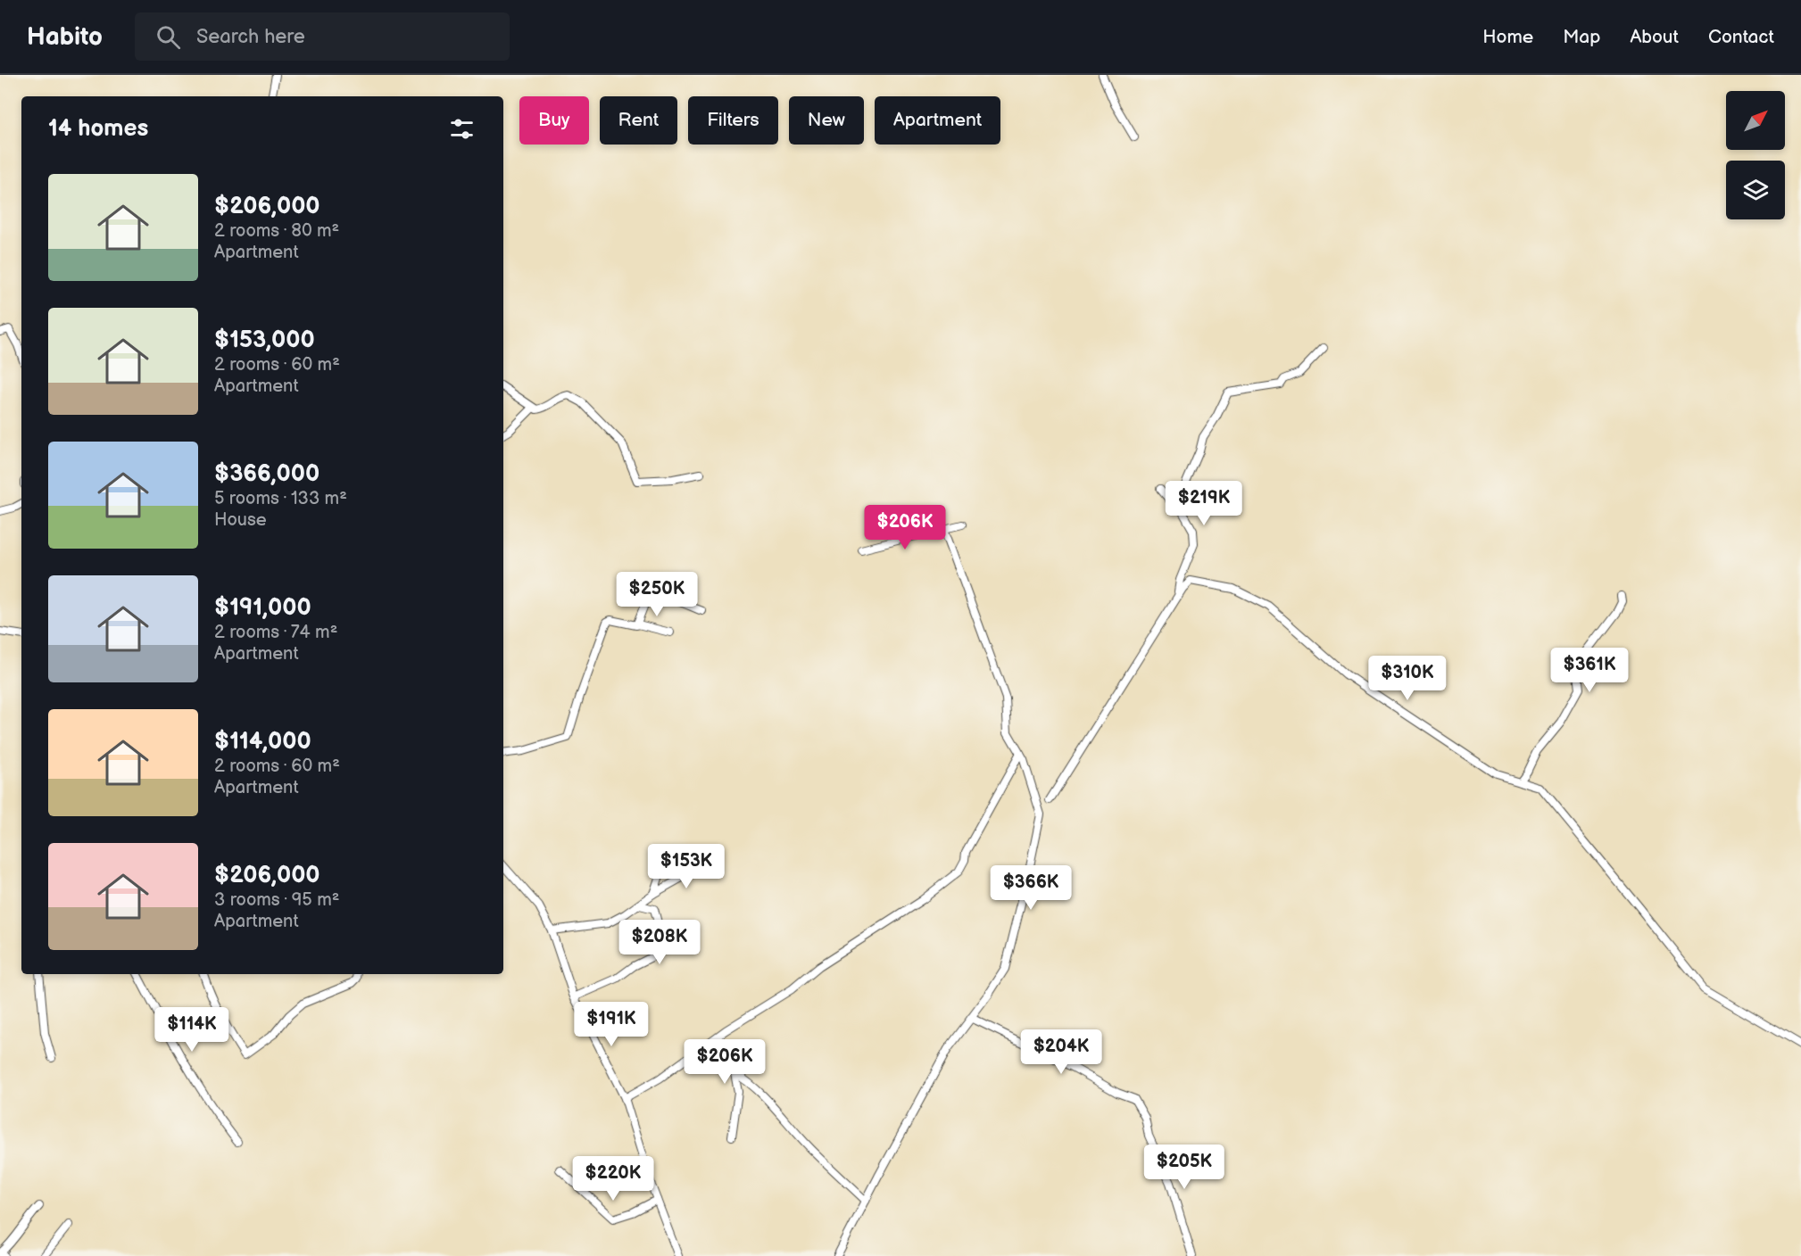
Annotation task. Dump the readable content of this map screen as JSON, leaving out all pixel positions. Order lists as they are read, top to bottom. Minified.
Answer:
{"north":"top right","page":{"header":"Habito","search":"Search here","nav":["Home","Map","About","Contact"],"chip":["Buy","Rent","Filters","New","Apartment"],"heading":"14 homes","list":[{"name":"$206,000","note":"2 rooms · 80 m² · Apartment"},{"name":"$153,000","note":"2 rooms · 60 m² · Apartment"},{"name":"$366,000","note":"5 rooms · 133 m² · House"},{"name":"$191,000","note":"2 rooms · 74 m² · Apartment"},{"name":"$114,000","note":"2 rooms · 60 m² · Apartment"},{"name":"$206,000","note":"3 rooms · 95 m² · Apartment"}],"price":["$219K","$206K","$250K","$361K","$310K","$153K","$366K","$208K","$191K","$114K","$204K","$206K","$205K","$220K"]}}
